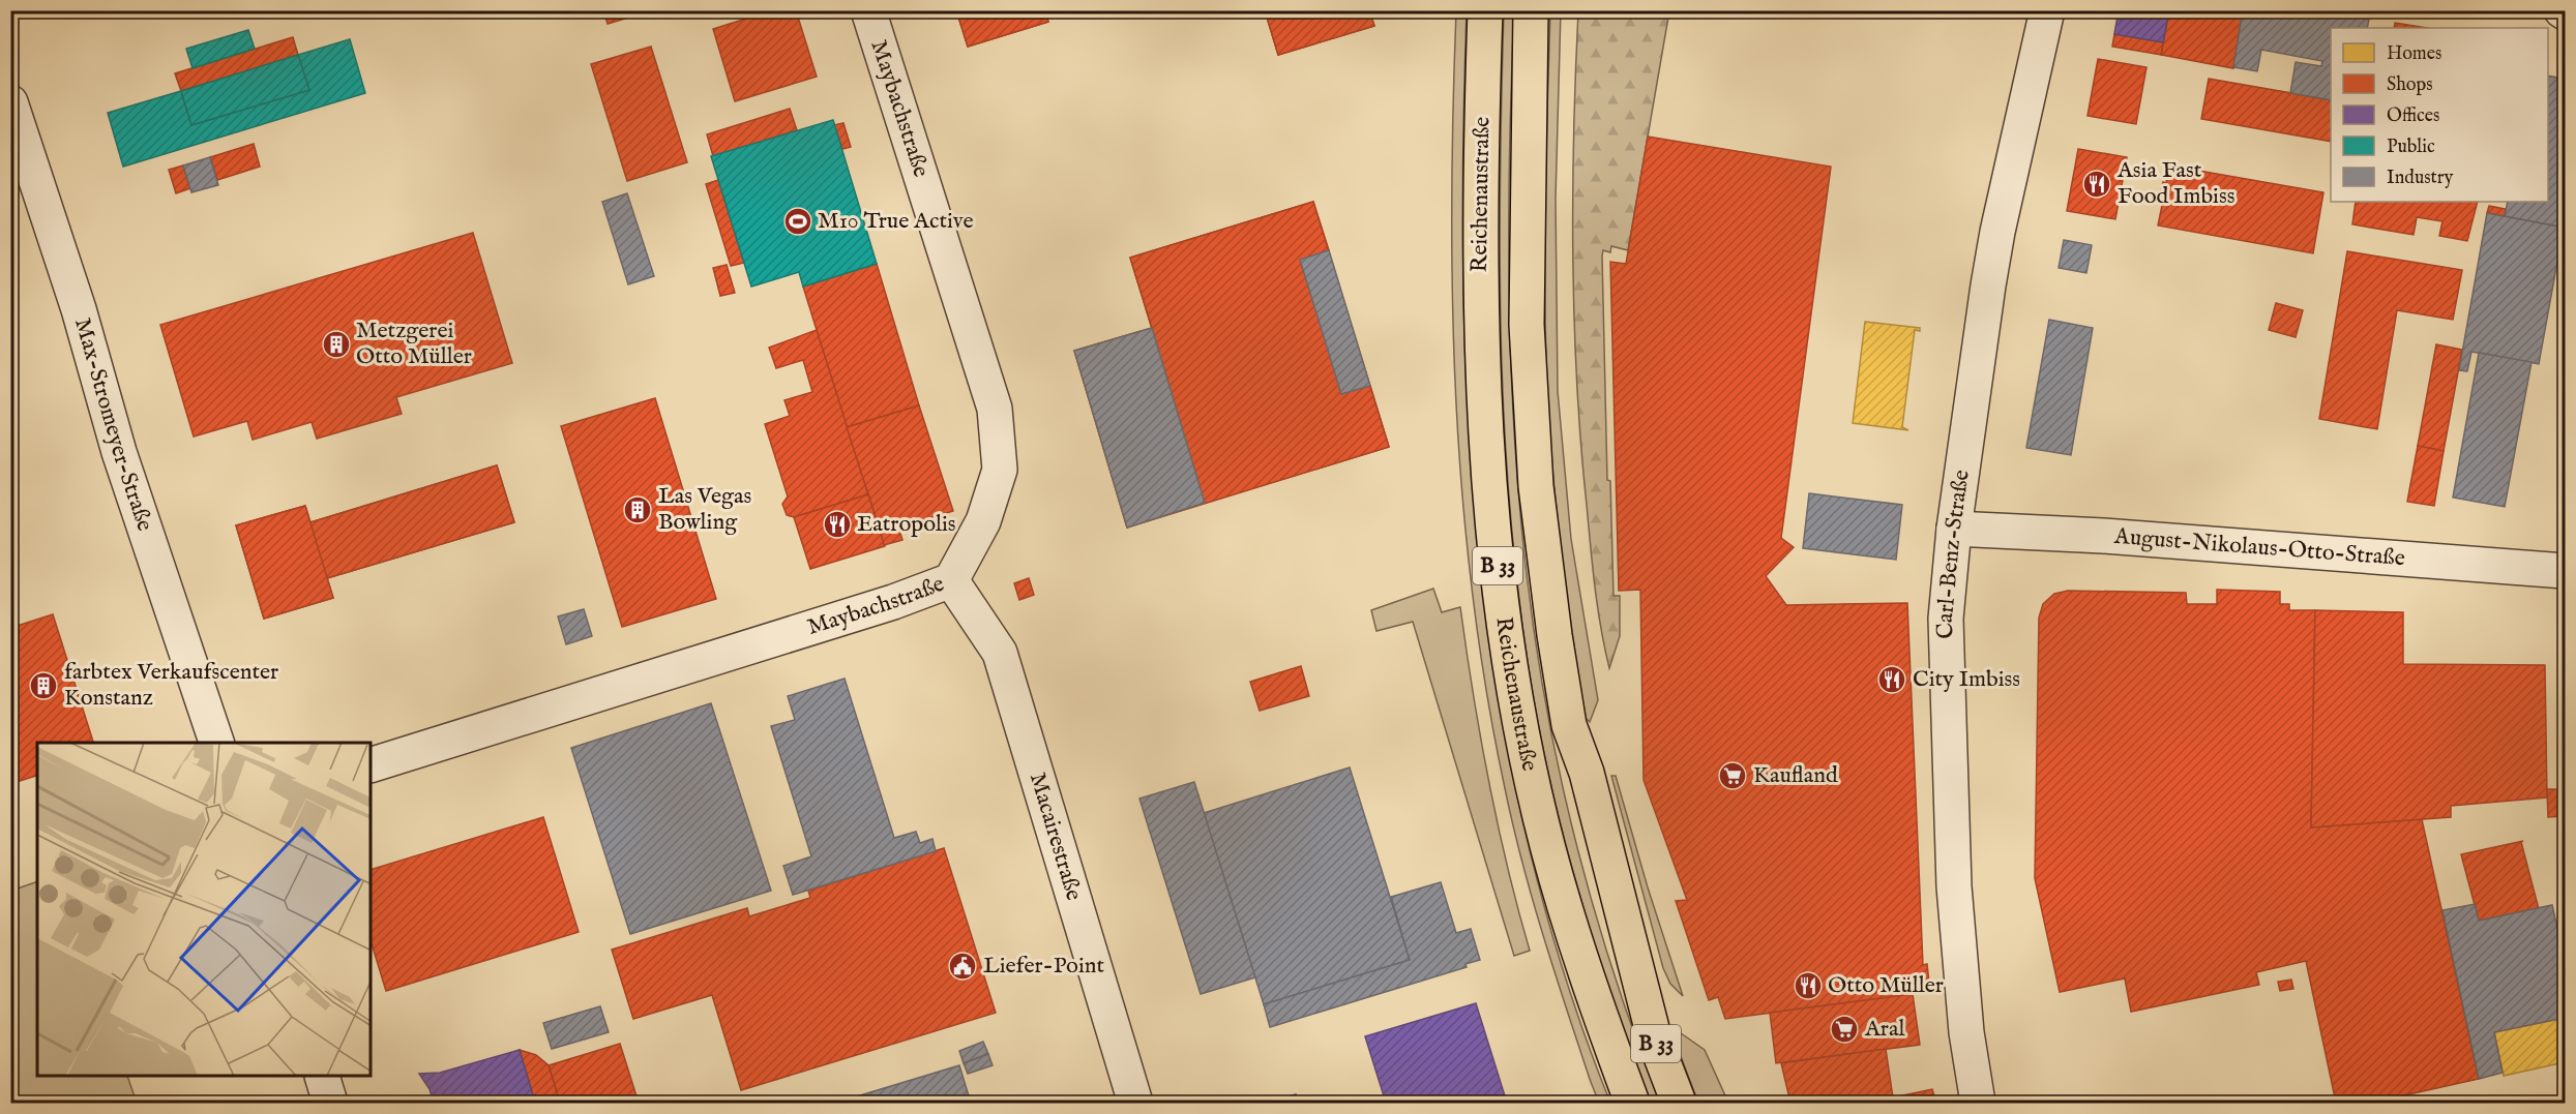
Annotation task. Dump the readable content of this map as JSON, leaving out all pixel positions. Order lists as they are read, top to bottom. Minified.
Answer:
{"streets":{"main road":["Reichenaustraße","B 33"],"street":["Maybachstraße","Max-Stromeyer-Straße","August-Nikolaus-Otto-Straße","Carl-Benz-Straße","Macairestraße"]},"crossings":[["Maybachstraße","Macairestraße"],["August-Nikolaus-Otto-Straße","Carl-Benz-Straße"]],"places":{"restaurant":["Asia Fast Food Imbiss","Eatropolis","City Imbiss","Otto Müller"],"sports":["M10 True Active"],"building":["Metzgerei Otto Müller","Las Vegas Bowling","farbtex Verkaufscenter Konstanz"],"supermarket":["Kaufland","Aral"],"public building":["Liefer-Point"]},"legend":["Homes","Shops","Offices","Public","Industry"]}
